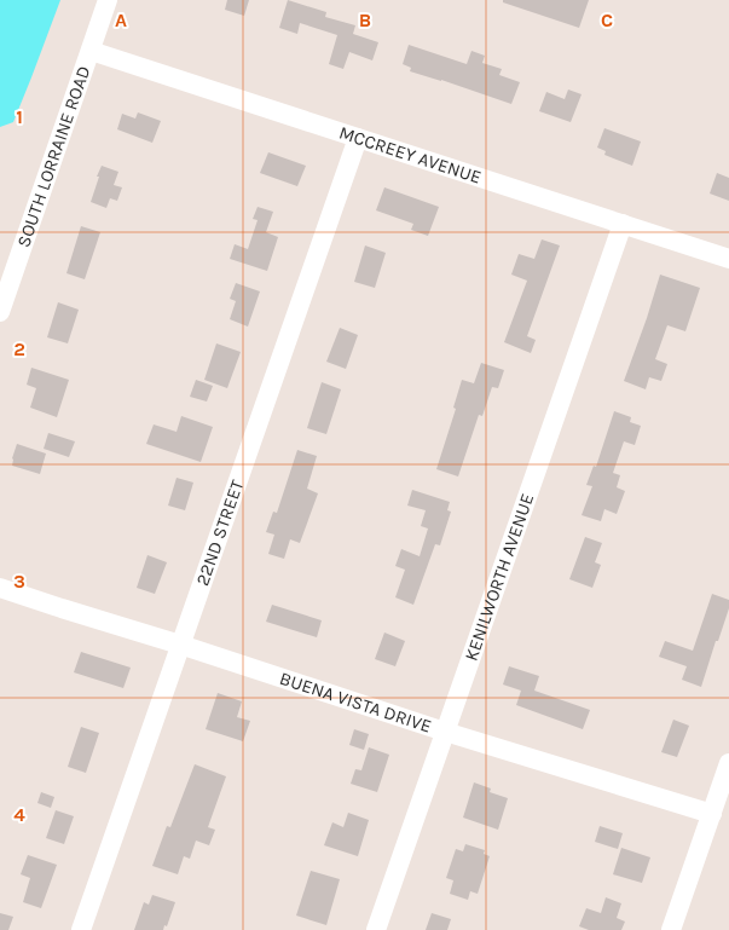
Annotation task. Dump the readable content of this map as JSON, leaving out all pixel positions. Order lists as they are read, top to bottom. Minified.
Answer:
{"streets":{"street":["MCCREEY AVENUE","SOUTH LORRAINE ROAD","22ND STREET","KENILWORTH AVENUE","BUENA VISTA DRIVE"]},"crossings":[["MCCREEY AVENUE","SOUTH LORRAINE ROAD"],["MCCREEY AVENUE","22ND STREET"],["MCCREEY AVENUE","KENILWORTH AVENUE"],["22ND STREET","BUENA VISTA DRIVE"],["KENILWORTH AVENUE","BUENA VISTA DRIVE"]],"grid":{"columns":["A","B","C"],"rows":["1","2","3","4"]}}
